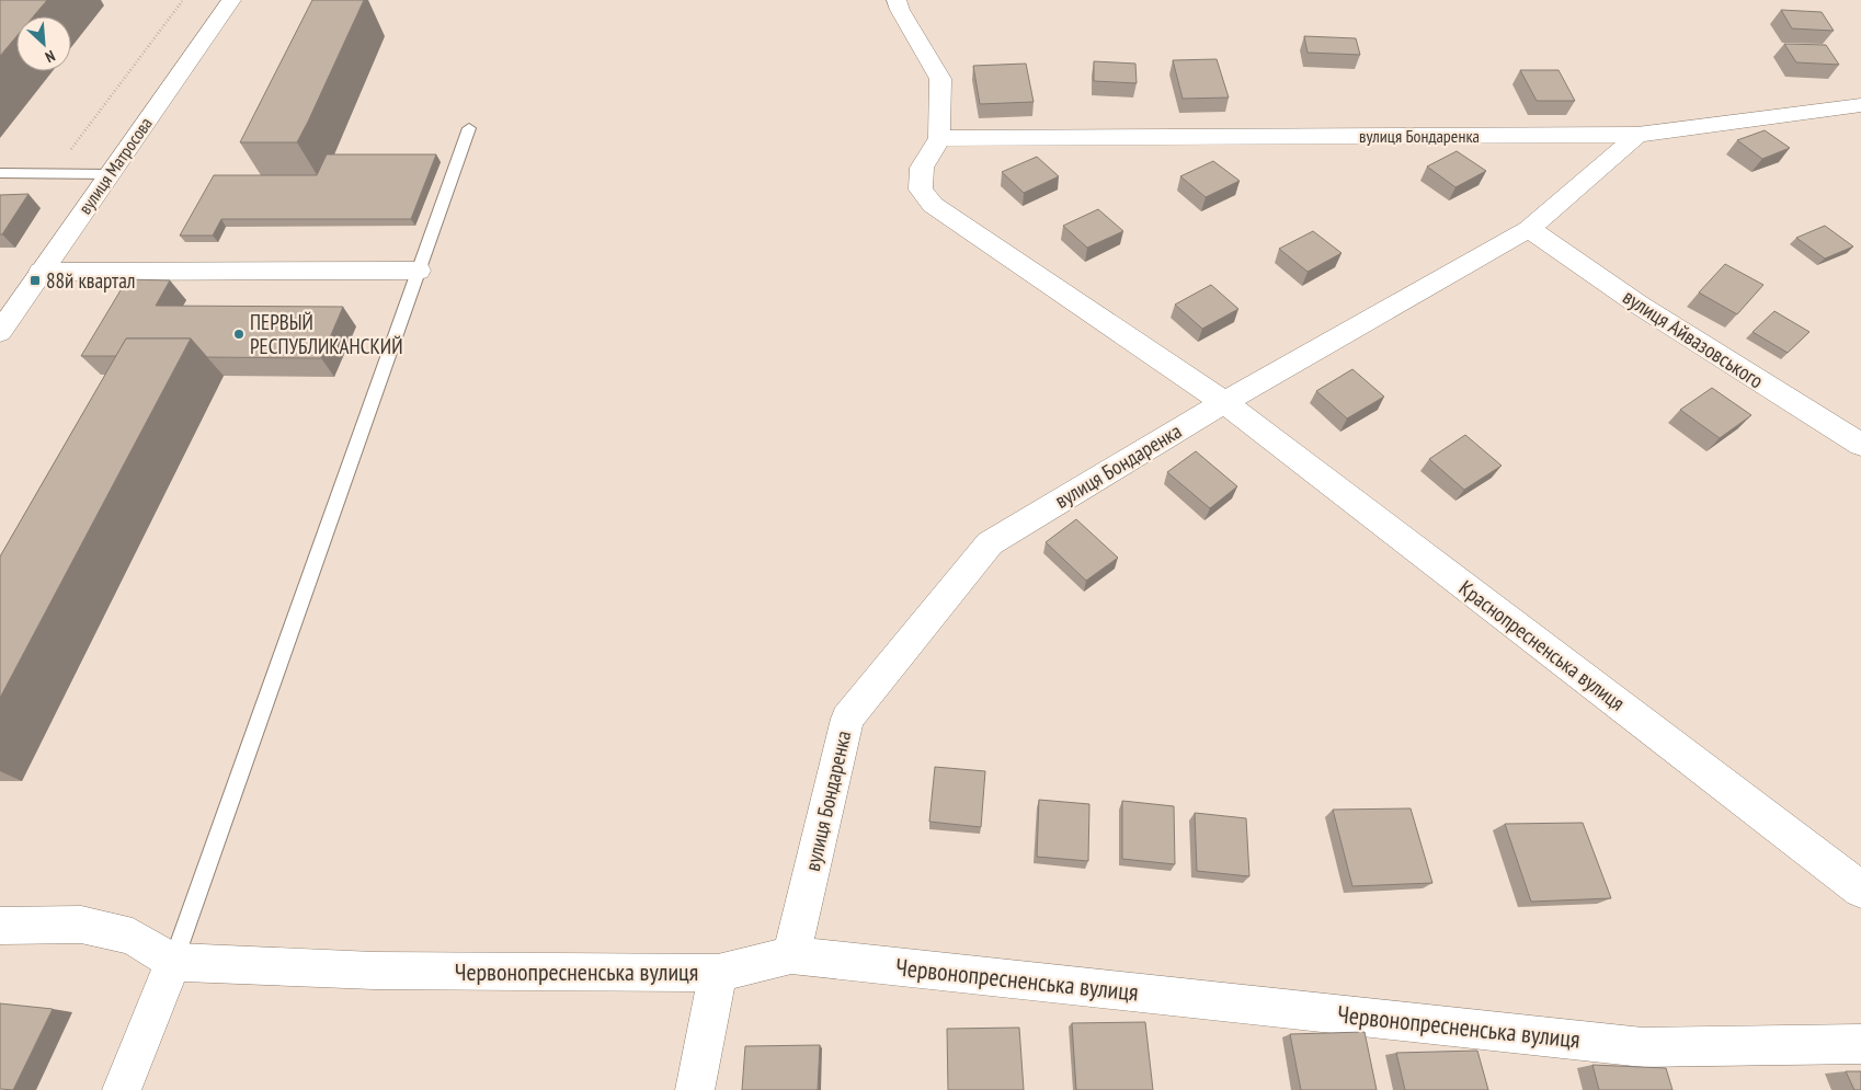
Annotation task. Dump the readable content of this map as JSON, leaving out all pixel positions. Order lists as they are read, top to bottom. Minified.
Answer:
{"streets":{"street":["вулиця Бондаренка","вулиця Матросова","вулиця Айвазовського","Краснопресненська вулиця","Червонопресненська вулиця"]},"crossings":[["вулиця Бондаренка","вулиця Айвазовського"],["вулиця Бондаренка","Краснопресненська вулиця"],["вулиця Бондаренка","Червонопресненська вулиця"]],"places":{"transit":["88й квартал"],"other":["ПЕРВЫЙ РЕСПУБЛИКАНСКИЙ"]},"north":"bottom right"}
